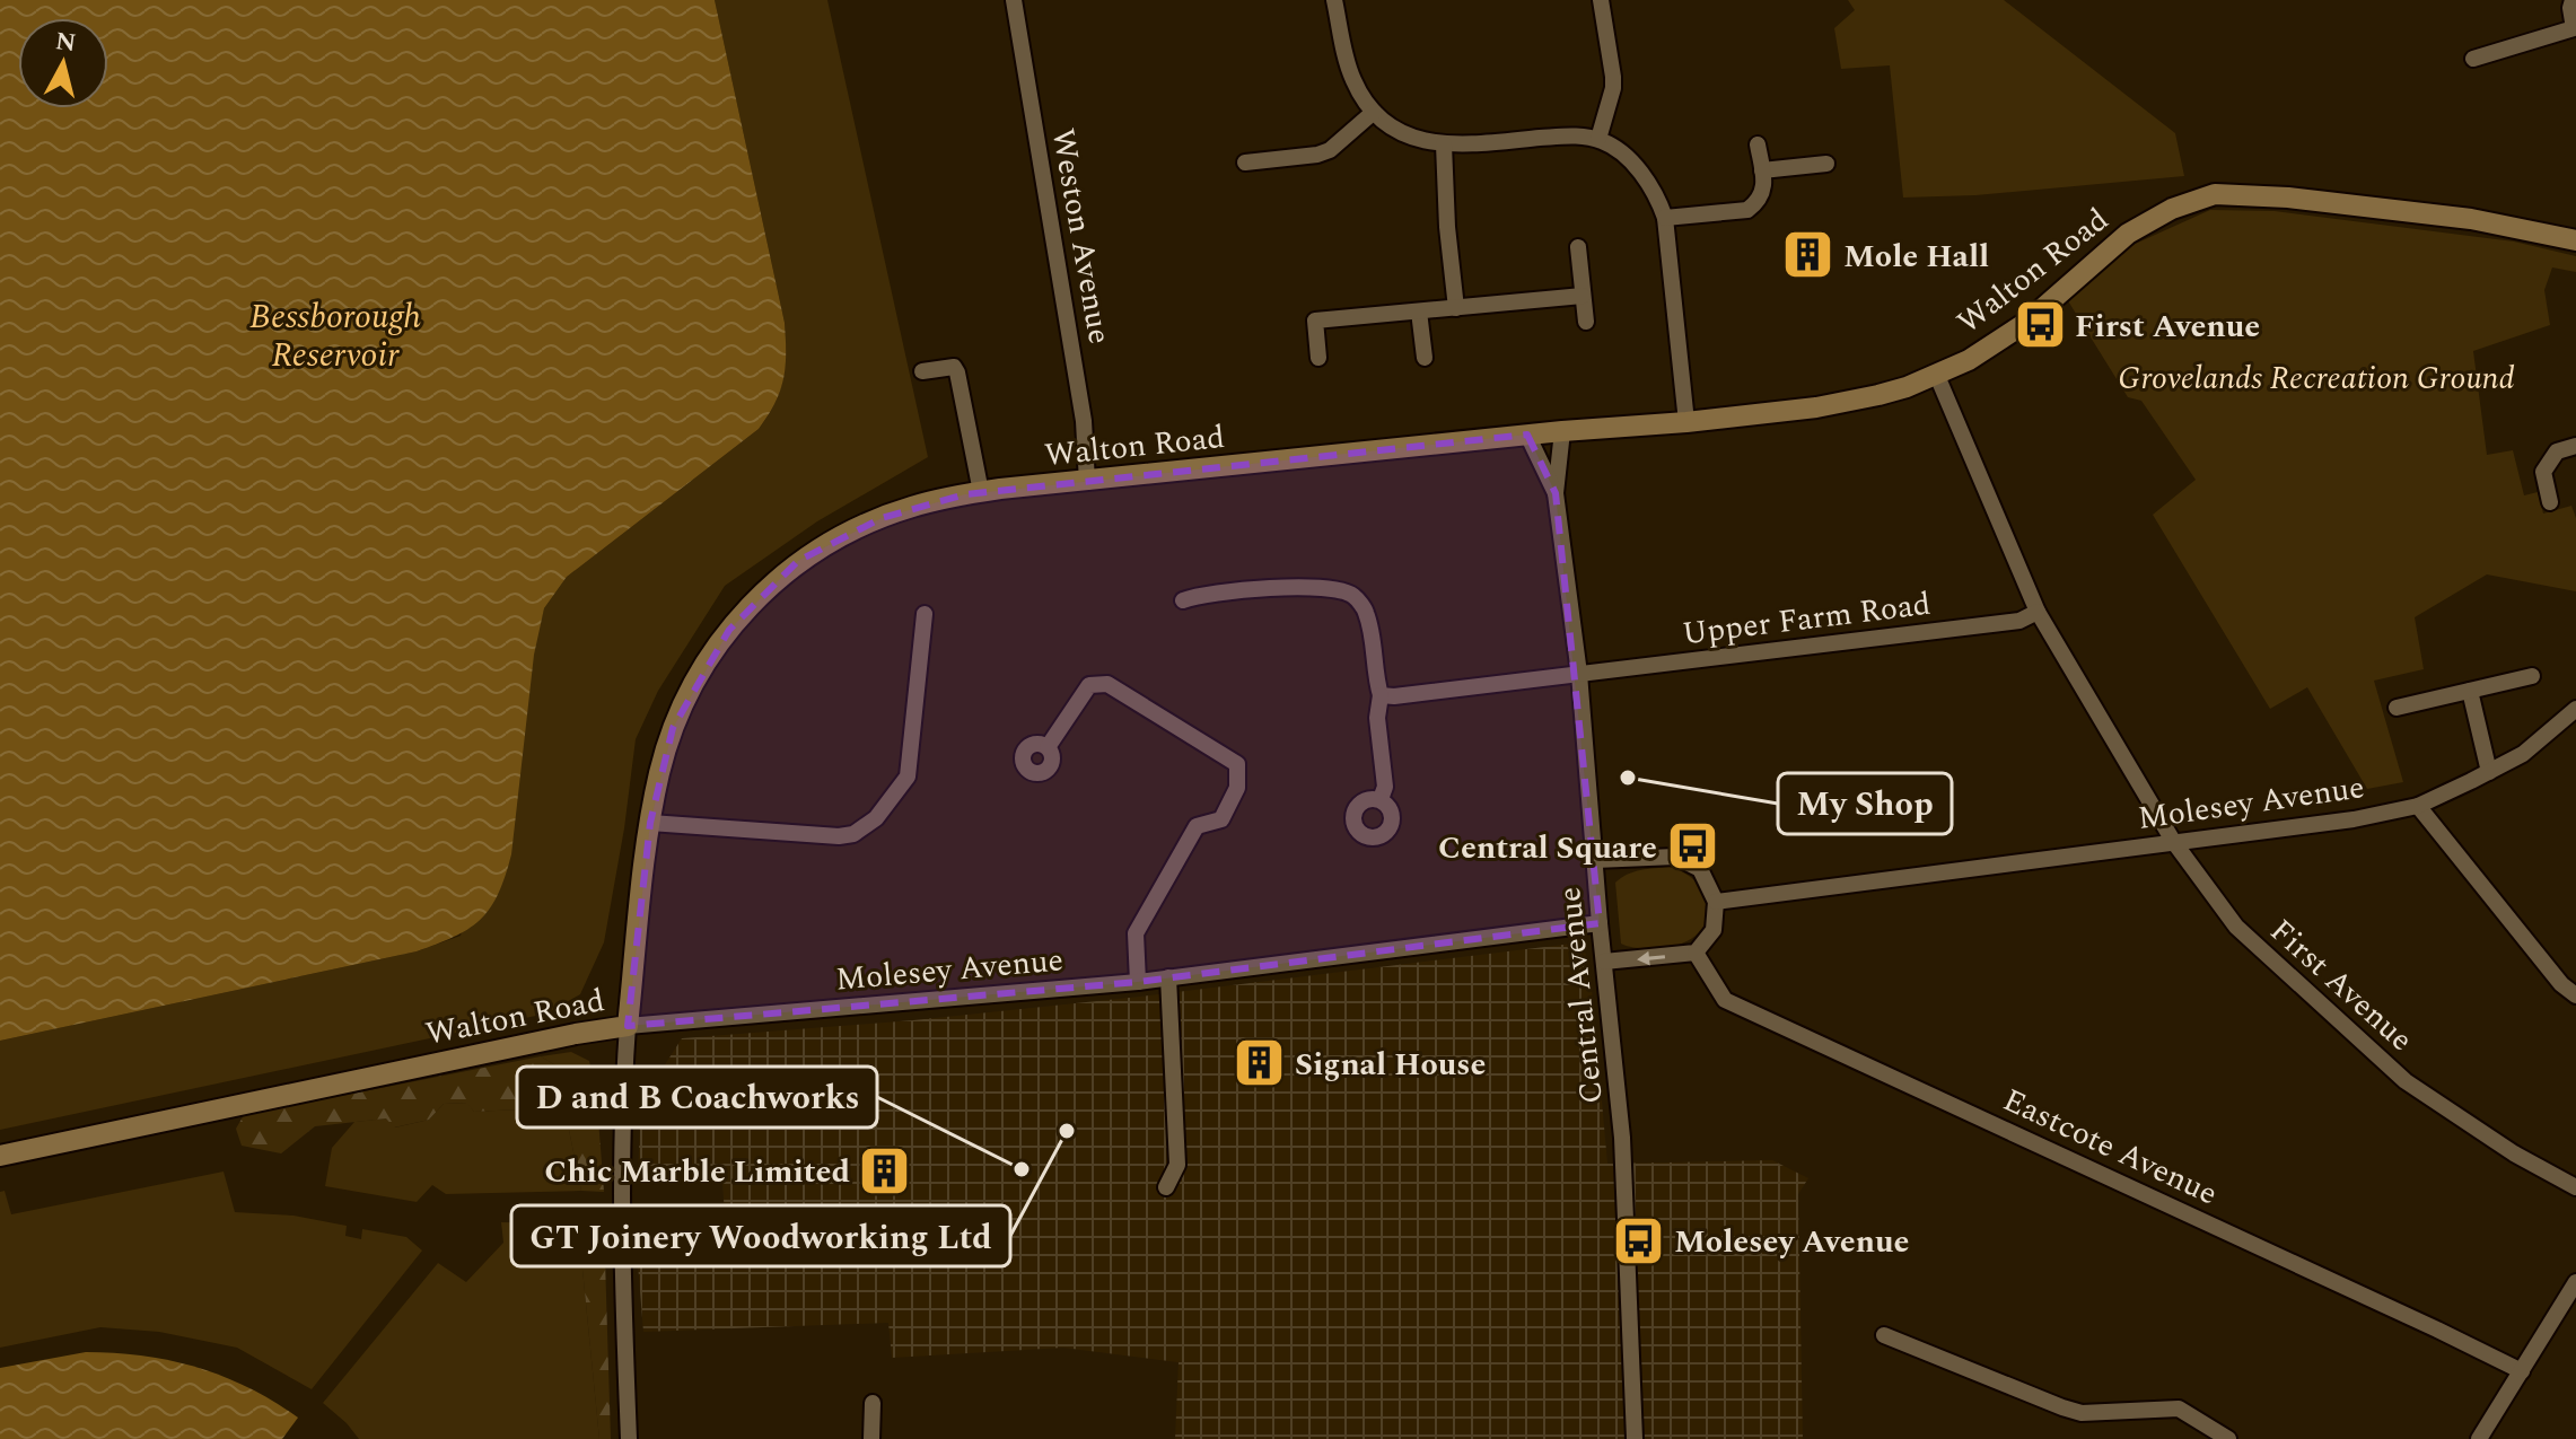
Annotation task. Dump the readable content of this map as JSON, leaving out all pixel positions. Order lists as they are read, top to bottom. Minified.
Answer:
{"streets":{"main road":["Walton Road"],"street":["Weston Avenue","Upper Farm Road","Molesey Avenue","First Avenue","Central Avenue","Eastcote Avenue"]},"crossings":[["Weston Avenue","Walton Road"],["Walton Road","Molesey Avenue"],["Walton Road","First Avenue"],["Walton Road","Central Avenue"],["Upper Farm Road","First Avenue"],["Upper Farm Road","Central Avenue"],["Molesey Avenue","First Avenue"],["Molesey Avenue","Central Avenue"]],"water":["Bessborough Reservoir"],"parks":["Grovelands Recreation Ground"],"places":{"building":["Mole Hall","Signal House","Chic Marble Limited"],"bus stop":["First Avenue","Central Square","Molesey Avenue"],"other":["My Shop","GT Joinery Woodworking Ltd","D and B Coachworks"]},"north":"top"}
